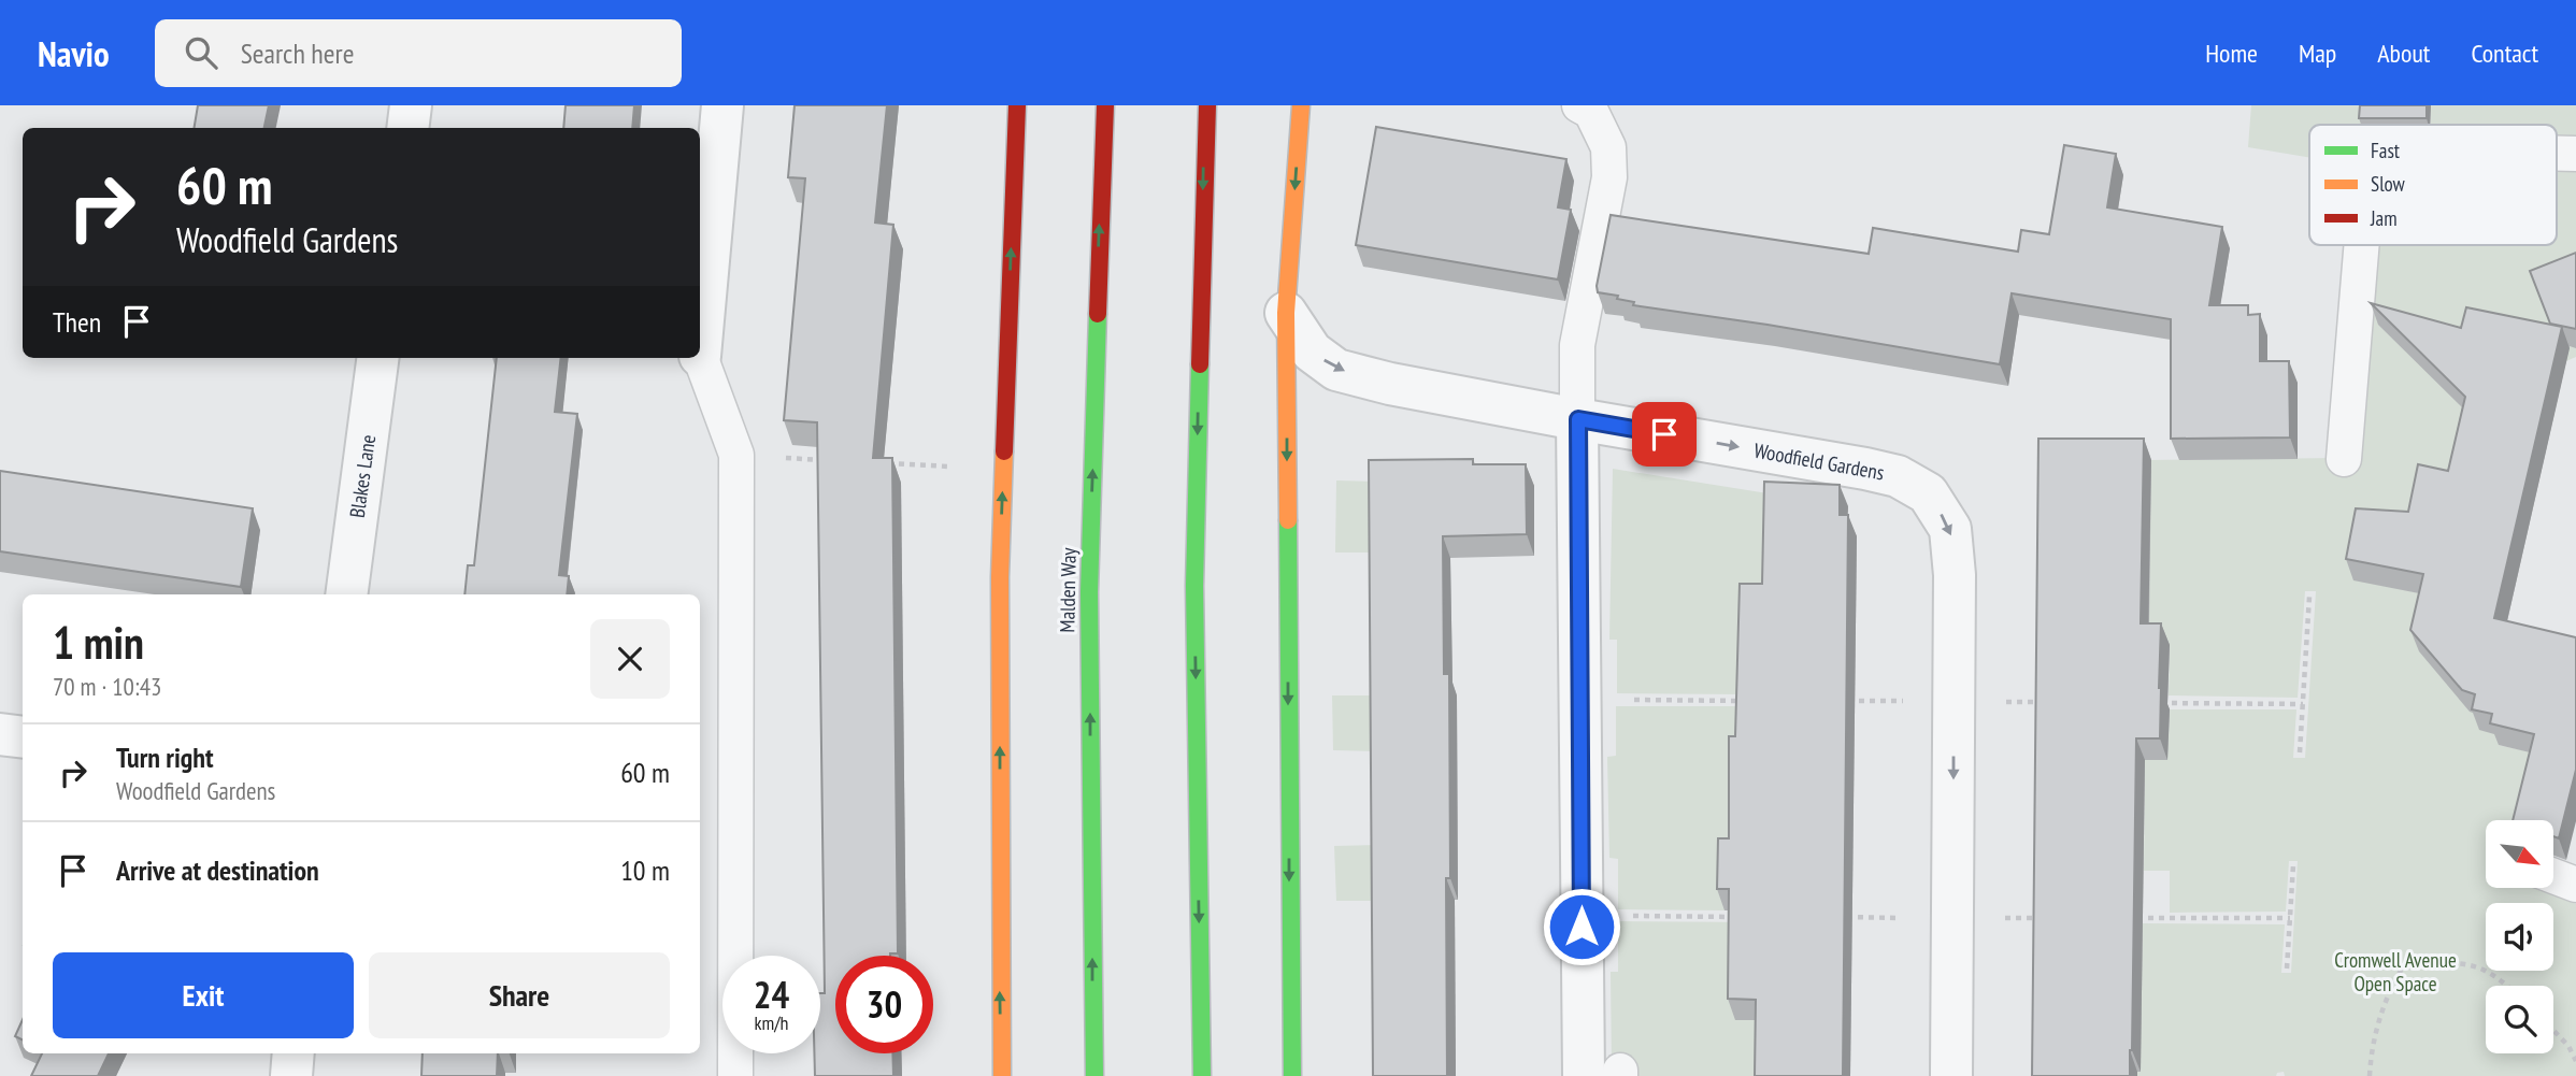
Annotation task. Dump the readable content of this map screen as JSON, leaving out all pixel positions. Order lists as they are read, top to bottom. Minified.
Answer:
{"streets":{"highway":["Malden Way"],"street":["Woodfield Gardens","Blakes Lane"]},"one_way":["Woodfield Gardens"],"parks":["Cromwell Avenue Open Space"],"legend":["Fast","Slow","Jam"],"north":"bottom right","page":{"header":"Navio","search":"Search here","nav":["Home","Map","About","Contact"],"turn":["60 m","Woodfield Gardens"],"then":"Then","heading":["1 min","70 m · 10:43"],"list":[{"name":"Turn right","note":"Woodfield Gardens","value":"60 m"},{"name":"Arrive at destination","value":"10 m"}],"buttons":["Exit","Share"],"speed":"24 km/h","limit":"30"}}
